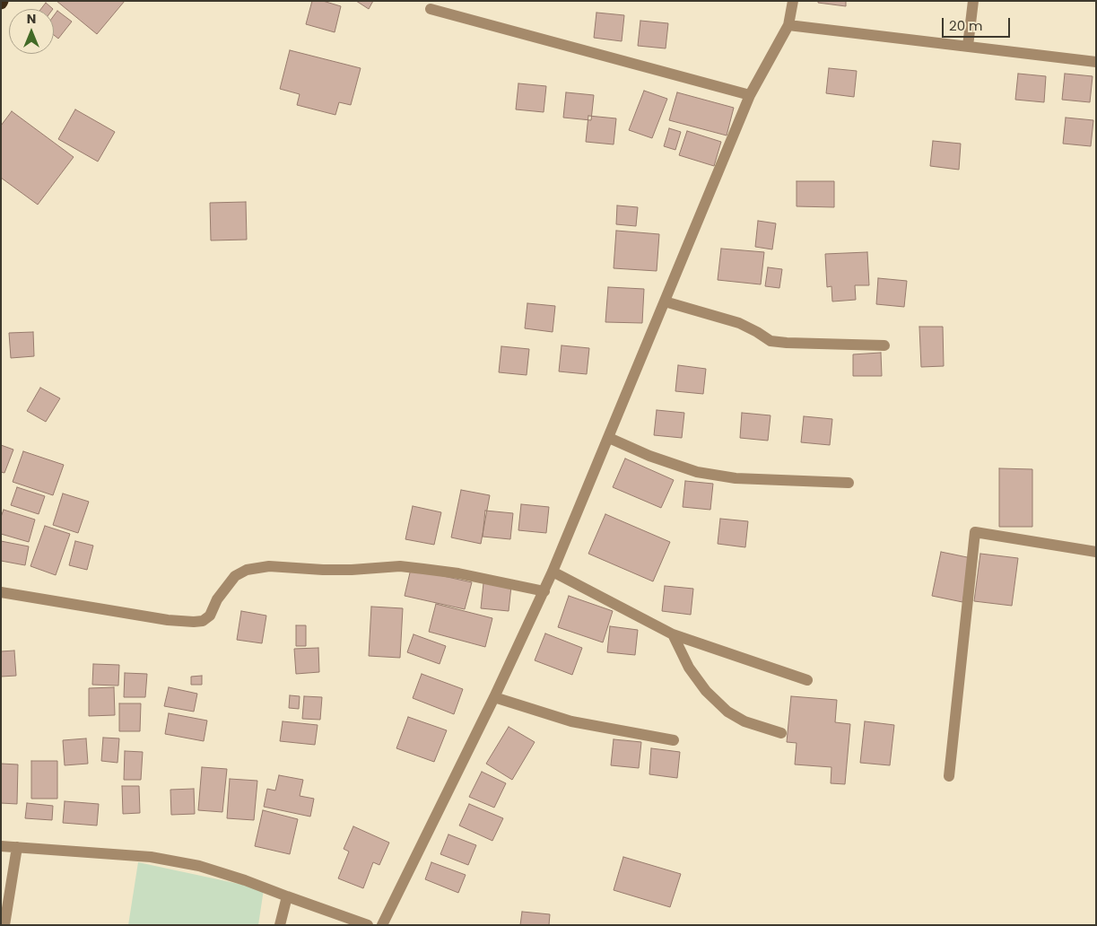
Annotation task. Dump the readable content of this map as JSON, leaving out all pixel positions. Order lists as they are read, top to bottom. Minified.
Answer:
{"scale_bar":"20 m","north":"top"}
